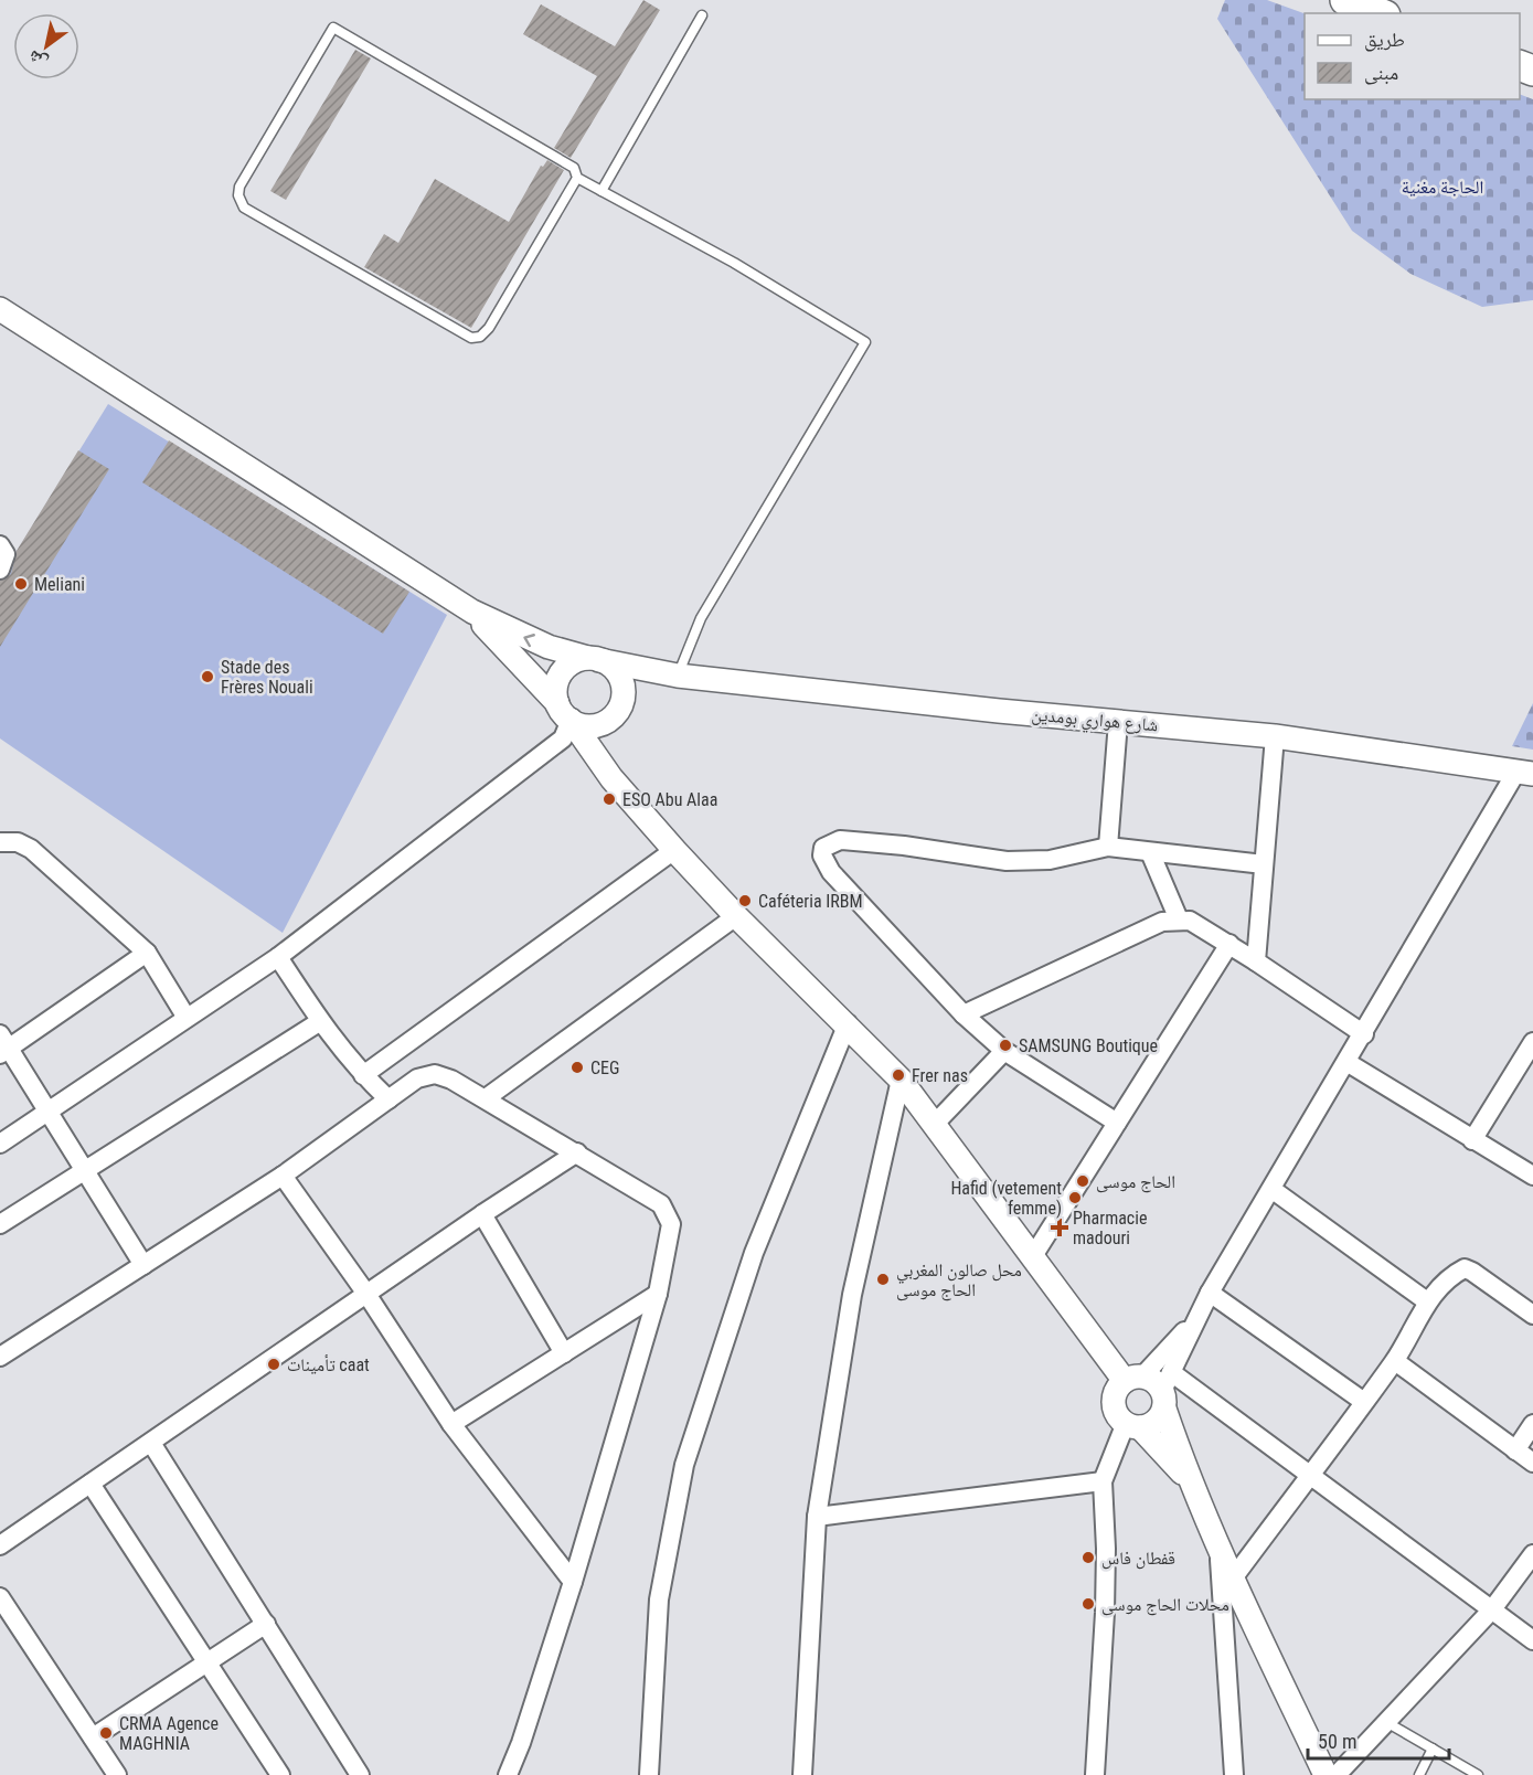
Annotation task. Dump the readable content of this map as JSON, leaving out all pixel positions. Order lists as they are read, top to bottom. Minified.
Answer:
{"streets":{"street":["شارع هواري بومدين"]},"parks":["الحاجة مغنية"],"places":{"other":["Meliani","Stade des Frères Nouali","ESO Abu Alaa","Caféteria IRBM","SAMSUNG Boutique","CEG","Frer nas","الحاج موسى","Hafid (vetement femme)","محل صالون المغربي الحاج موسى","تأمينات caat","قفطان فاس","محلات الحاج موسى","CRMA Agence MAGHNIA"],"health":["Pharmacie madouri"]},"legend":["طريق","مبنى"],"scale_bar":"50 m","north":"bottom left"}
